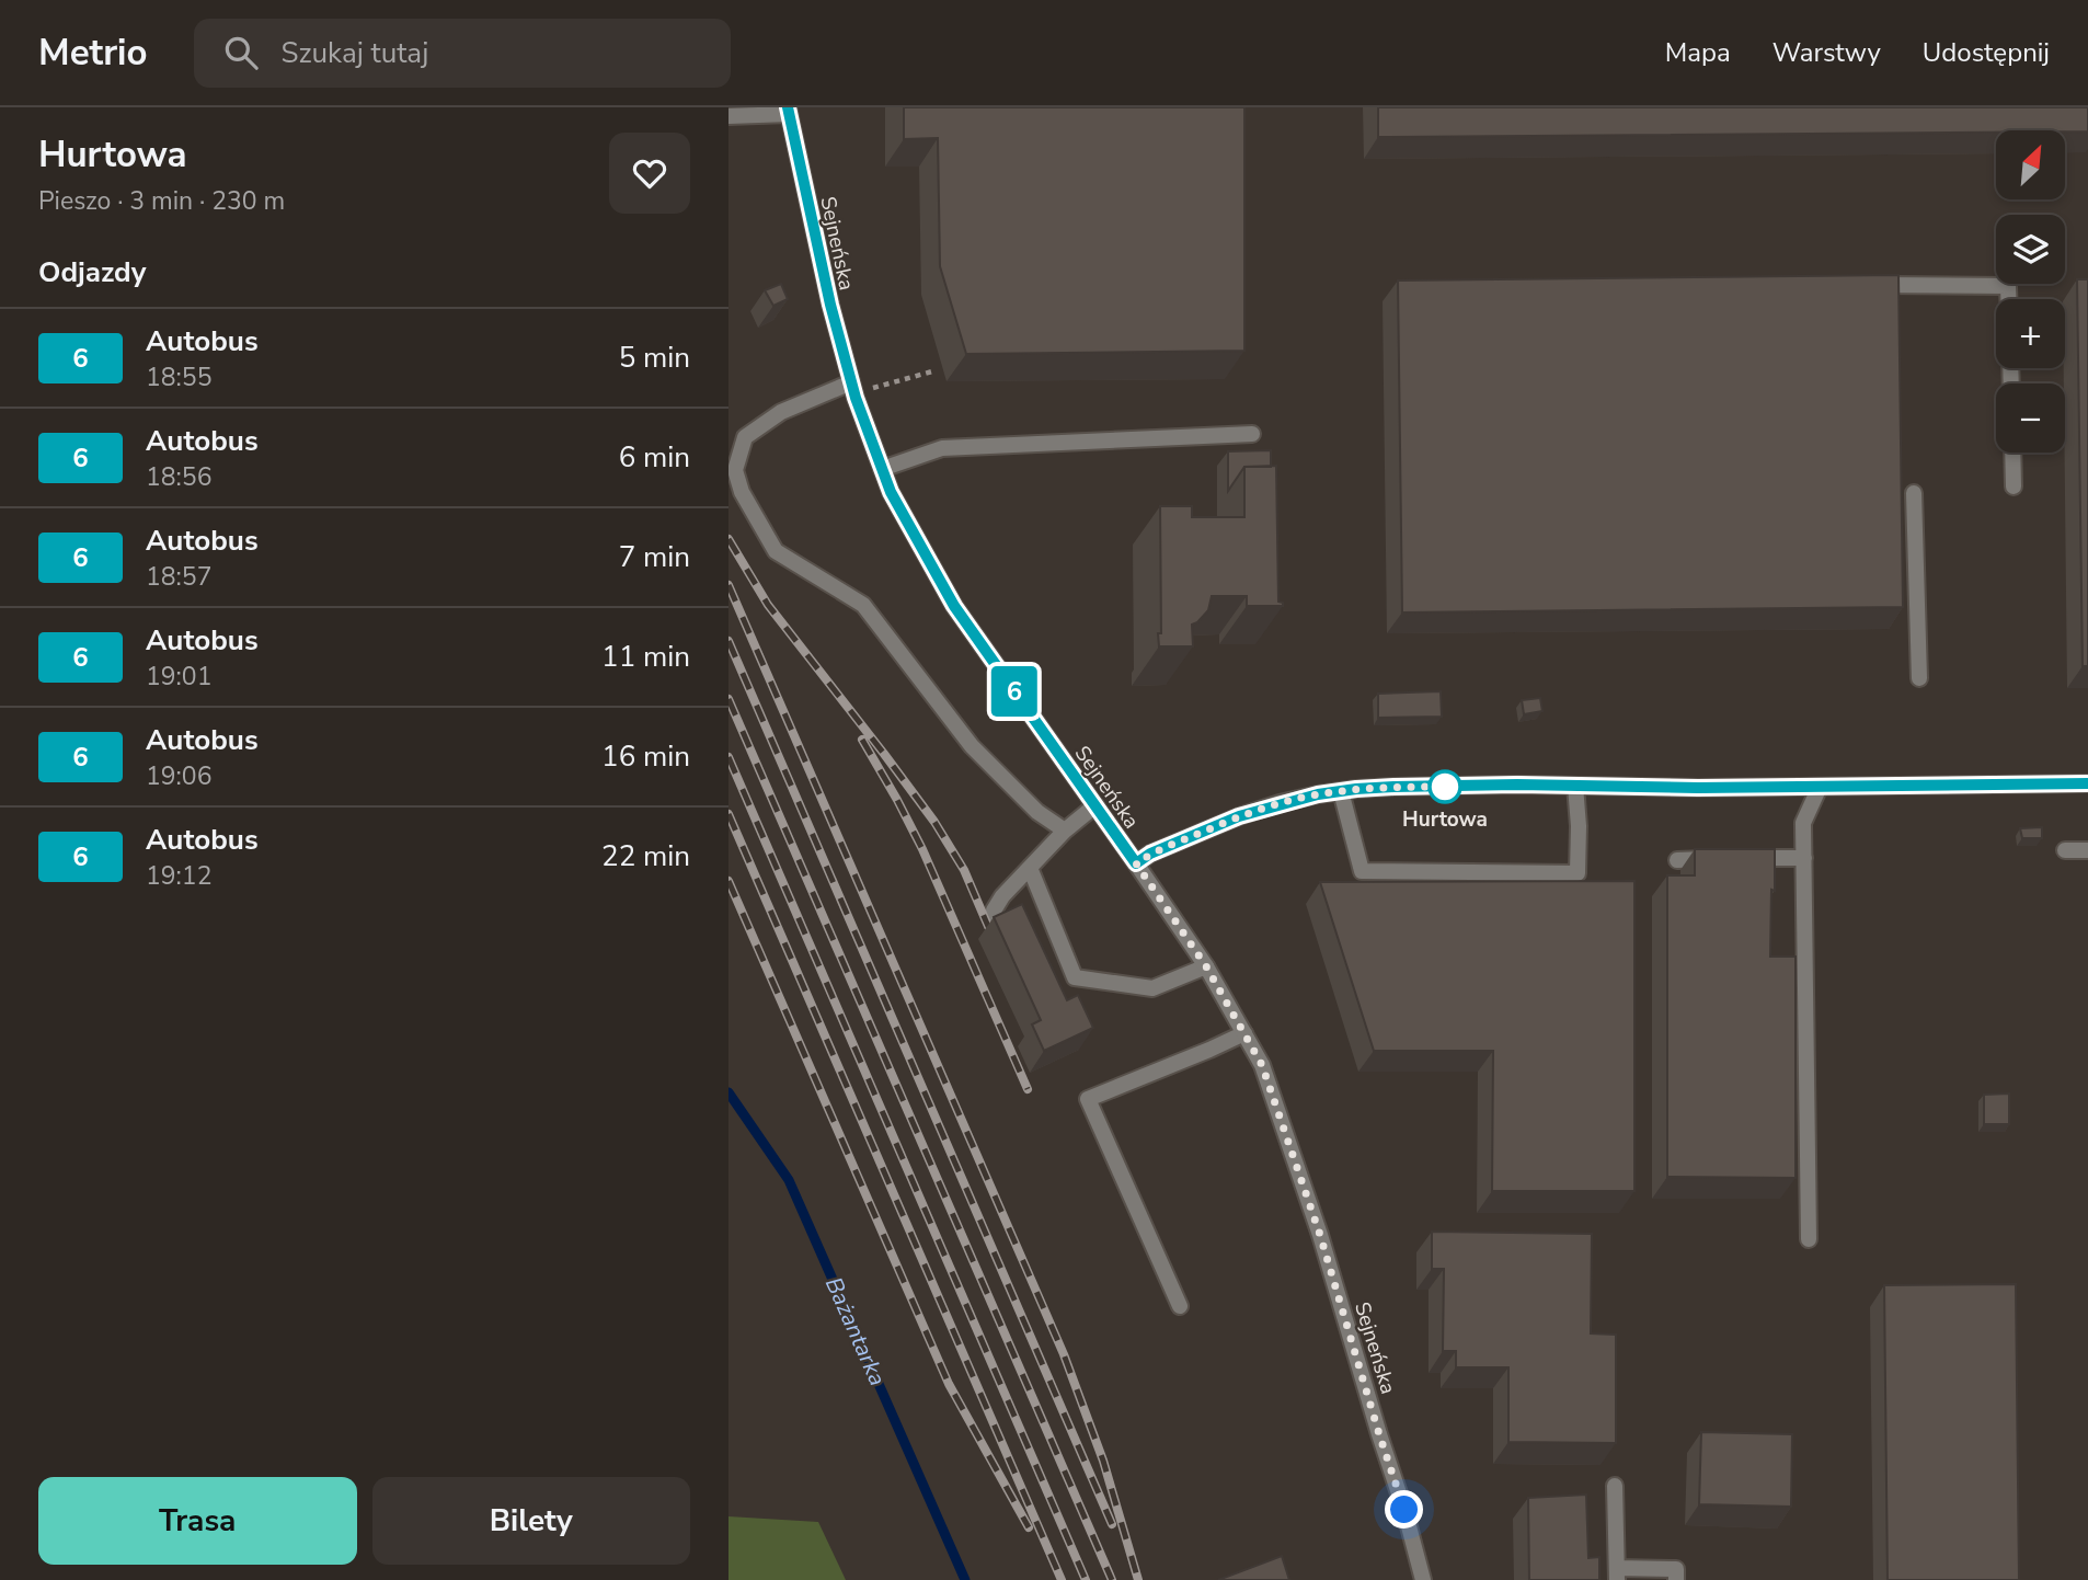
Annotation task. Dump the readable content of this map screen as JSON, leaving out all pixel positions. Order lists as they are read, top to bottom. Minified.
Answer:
{"streets":{"street":["Sejneńska"]},"water":["Bażantarka"],"places":["Hurtowa"],"lines":["bus line 6"],"north":"top right","page":{"header":"Metrio","search":"Szukaj tutaj","nav":["Mapa","Warstwy","Udostępnij"],"heading":[["Hurtowa","Pieszo · 3 min · 230 m"],"Odjazdy"],"on_map":"6","map_buttons":["+","−"],"list":[{"mark":"6","name":"Autobus","note":"18:55","value":"5 min"},{"mark":"6","name":"Autobus","note":"18:56","value":"6 min"},{"mark":"6","name":"Autobus","note":"18:57","value":"7 min"},{"mark":"6","name":"Autobus","note":"19:01","value":"11 min"},{"mark":"6","name":"Autobus","note":"19:06","value":"16 min"},{"mark":"6","name":"Autobus","note":"19:12","value":"22 min"}],"buttons":["Trasa","Bilety"]}}
